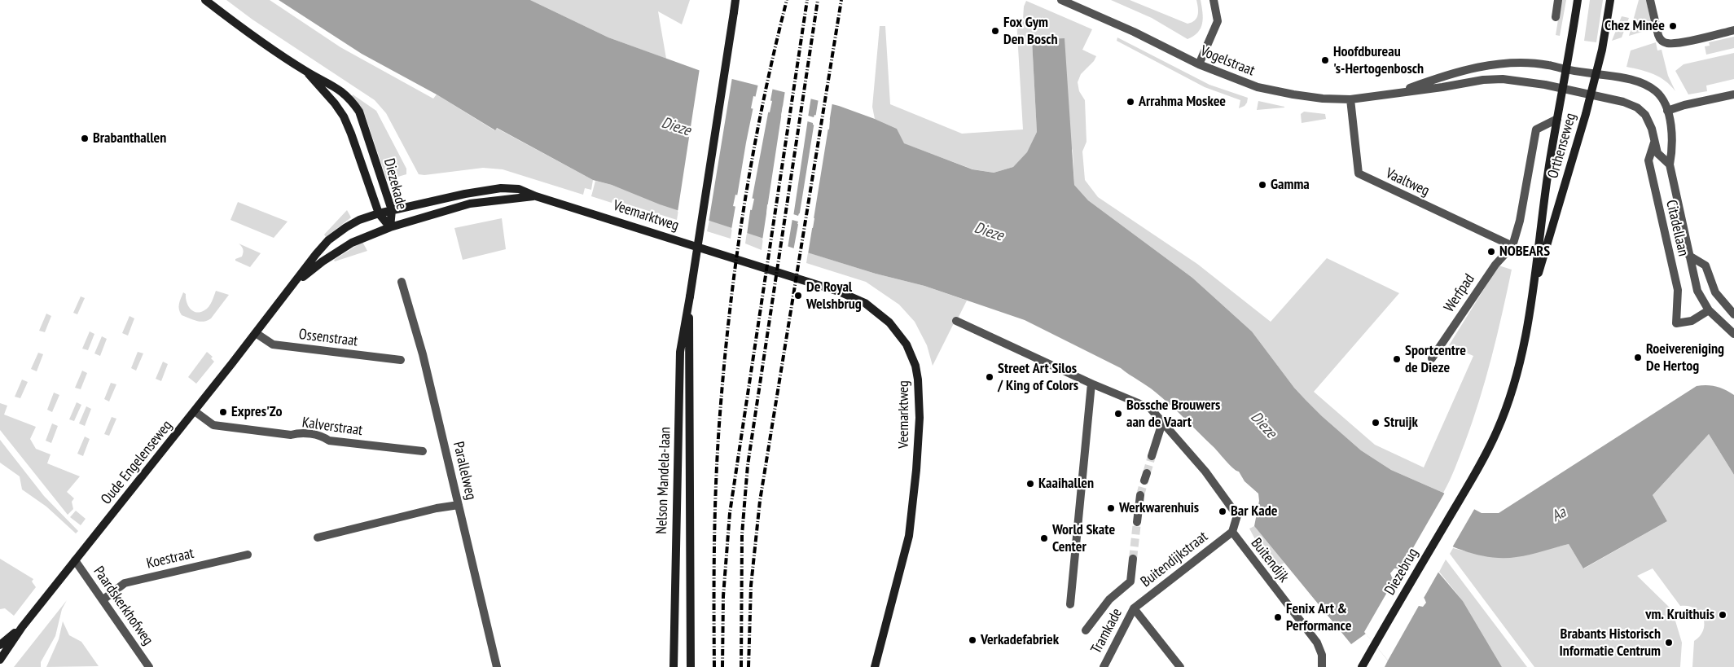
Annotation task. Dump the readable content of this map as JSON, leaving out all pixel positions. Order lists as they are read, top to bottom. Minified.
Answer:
{"streets":{"street":["Vogelstraat","Orthenseweg","Vaaltweg","Diezekade","Veemarktweg","Citadellaan","Werfpad","Ossenstraat","Kalverstraat","Oude Engelenseweg","Parallelweg","Nelson Mandela-laan","Koestraat","Buitendijkstraat","Buitendijk","Diezebrug","Paardskerkhofweg","Tramkade"]},"crossings":[["Vogelstraat","Orthenseweg"],["Vogelstraat","Vaaltweg"],["Vogelstraat","Citadellaan"],["Orthenseweg","Vaaltweg"],["Orthenseweg","Citadellaan"],["Orthenseweg","Werfpad"],["Orthenseweg","Diezebrug"],["Vaaltweg","Werfpad"],["Diezekade","Veemarktweg"],["Diezekade","Oude Engelenseweg"],["Veemarktweg","Oude Engelenseweg"],["Ossenstraat","Oude Engelenseweg"],["Kalverstraat","Oude Engelenseweg"],["Oude Engelenseweg","Paardskerkhofweg"],["Koestraat","Paardskerkhofweg"],["Buitendijkstraat","Buitendijk"],["Buitendijkstraat","Tramkade"]],"water":["Dieze","Aa"],"places":["Chez Minée","Fox Gym Den Bosch","Hoofdbureau 's-Hertogenbosch","Arrahma Moskee","Brabanthallen","Gamma","NOBEARS","De Royal Welshbrug","Roeivereniging De Hertog","Sportcentre de Dieze","Street Art Silos / King of Colors","Expres'Zo","Bossche Brouwers aan de Vaart","Struijk","Kaaihallen","Werkwarenhuis","Bar Kade","World Skate Center","vm. Kruithuis","Fenix Art & Performance","Verkadefabriek","Brabants Historisch Informatie Centrum"]}
